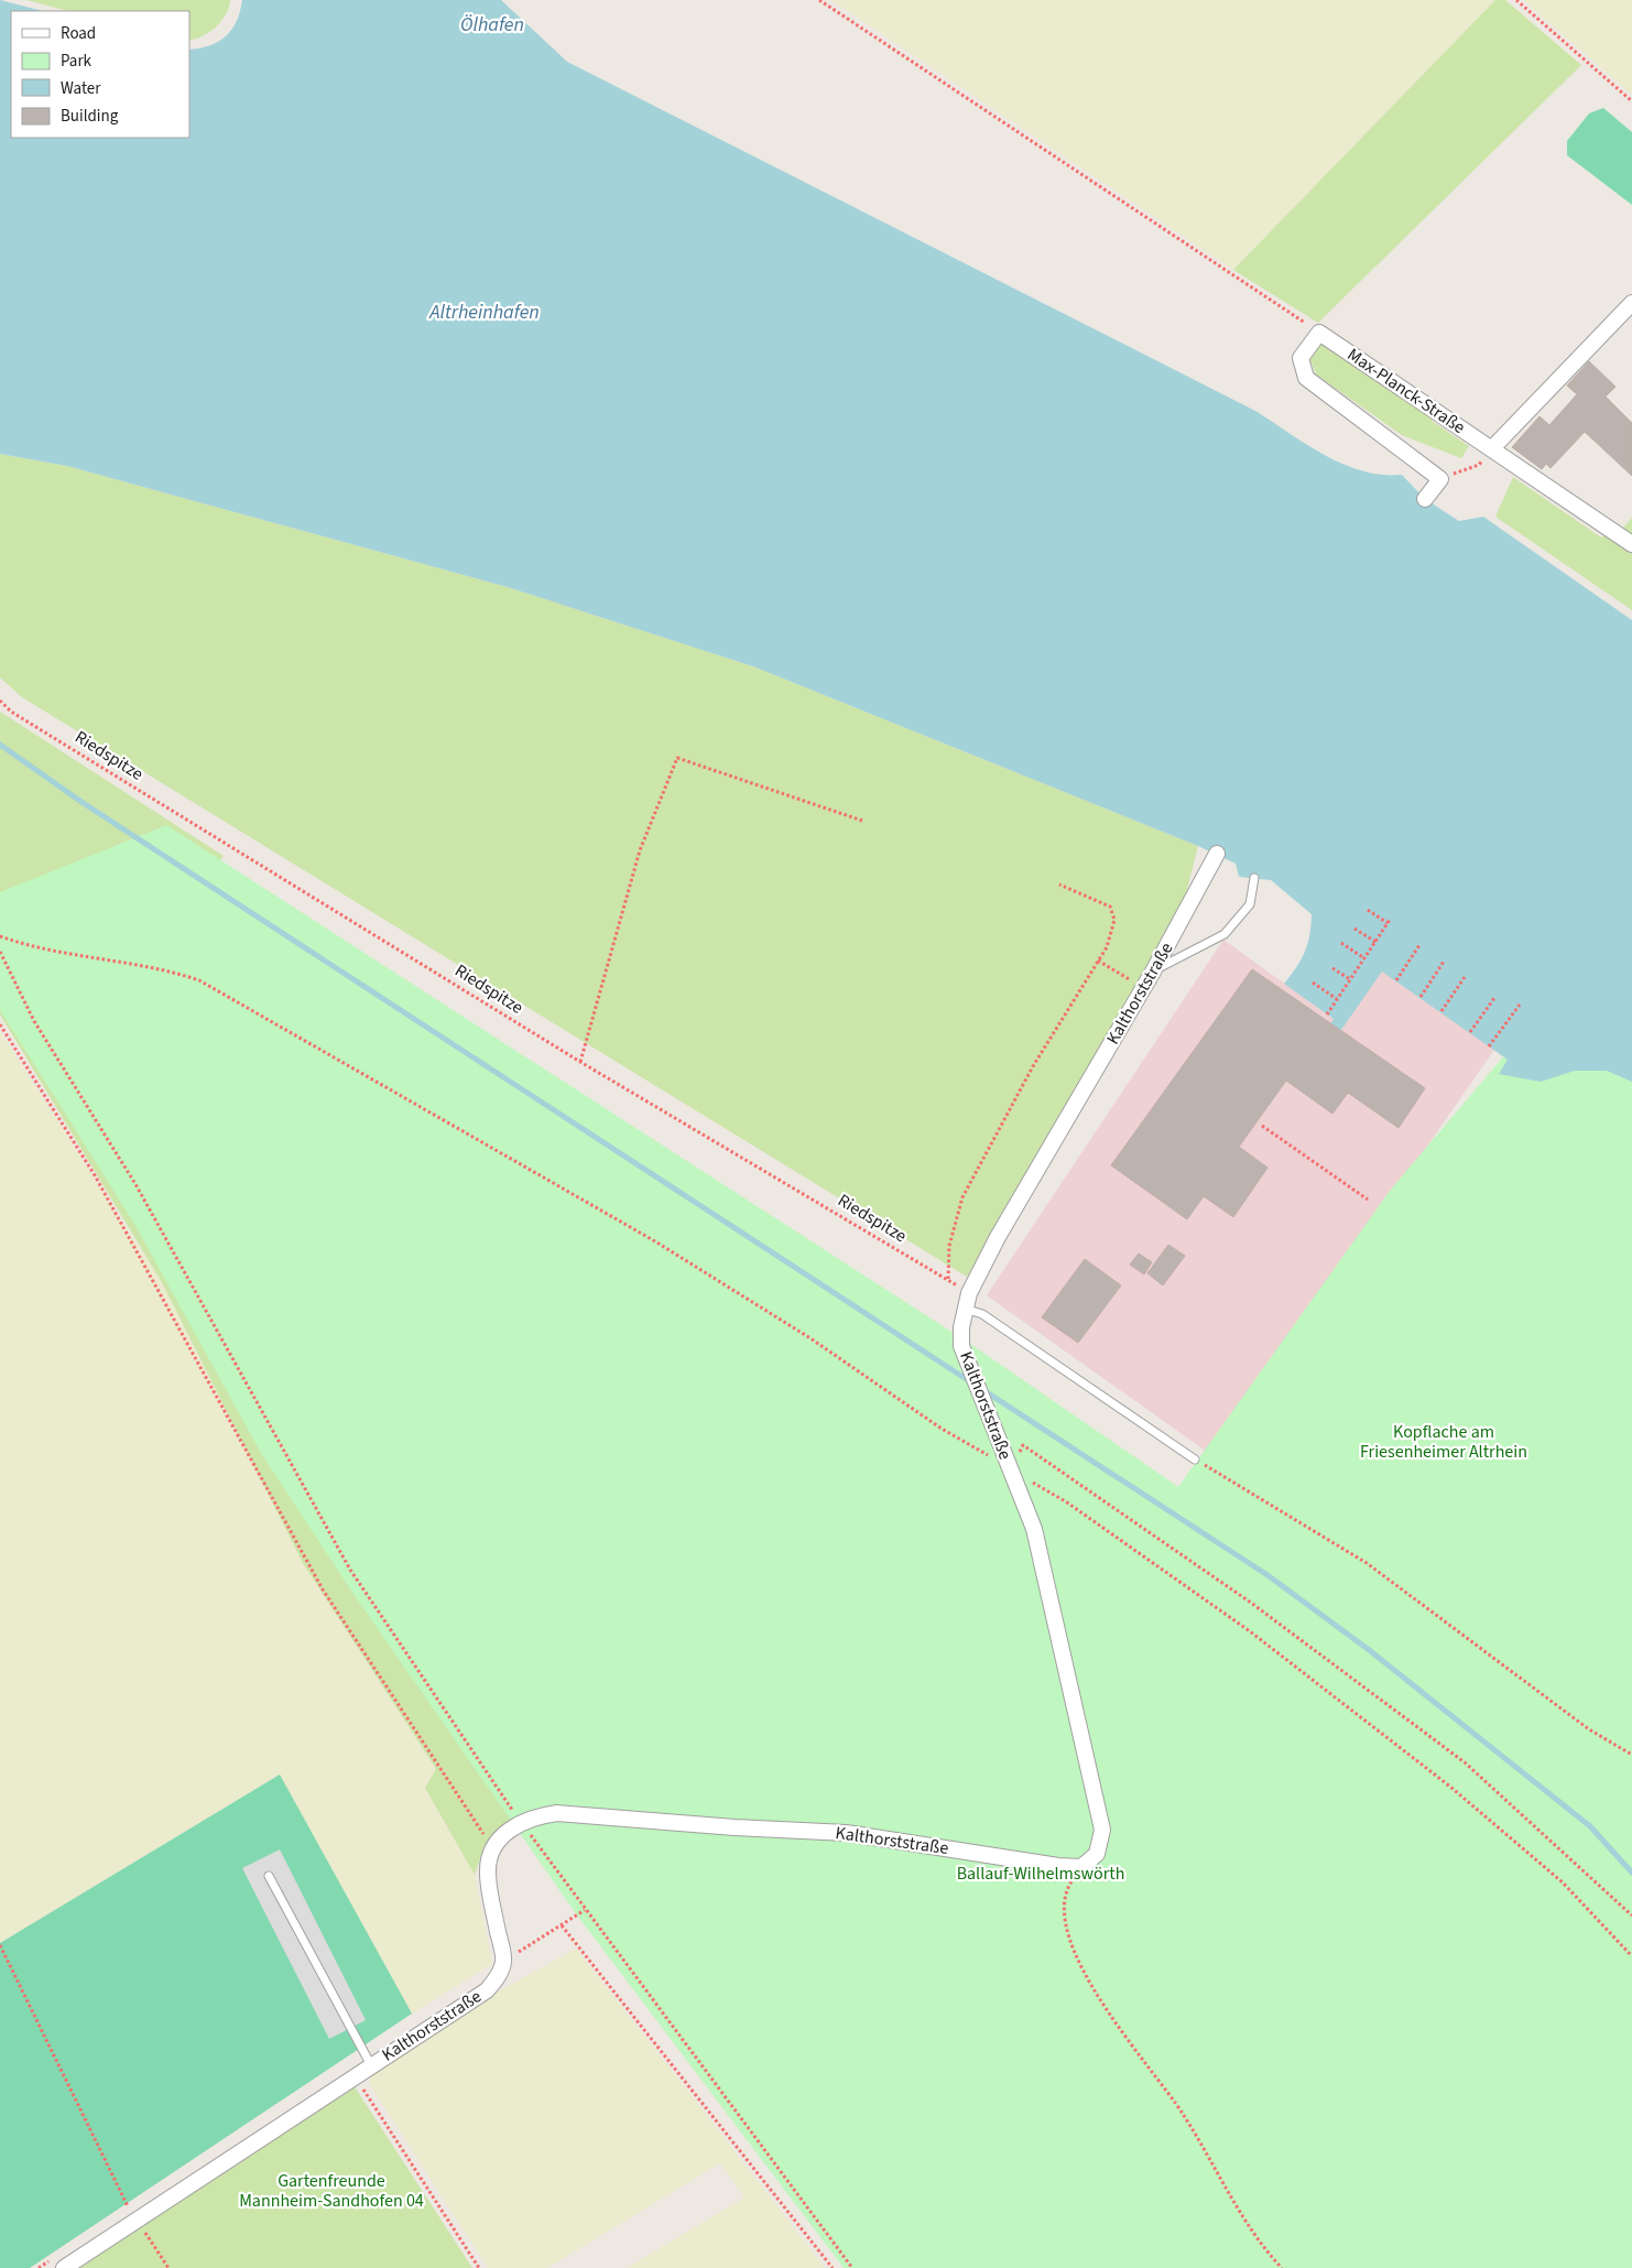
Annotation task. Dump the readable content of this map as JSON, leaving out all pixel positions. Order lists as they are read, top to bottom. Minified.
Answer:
{"streets":{"street":["Max-Planck-Straße","Kalthorststraße"],"path":["Riedspitze"]},"crossings":[["Riedspitze","Kalthorststraße"]],"water":["Ölhafen","Altrheinhafen"],"parks":["Kopflache am Friesenheimer Altrhein","Ballauf-Wilhelmswörth","Gartenfreunde Mannheim-Sandhofen 04"],"legend":["Road","Park","Water","Building"]}
